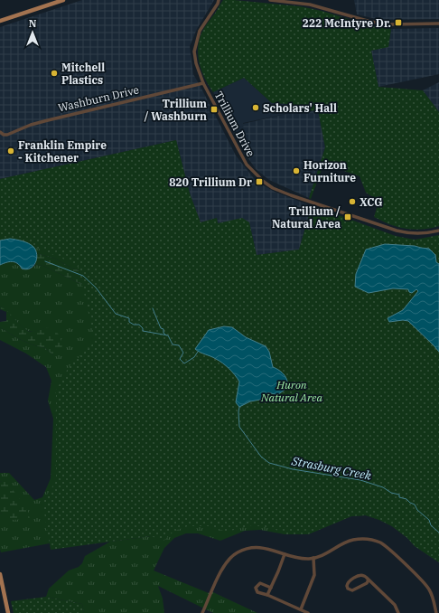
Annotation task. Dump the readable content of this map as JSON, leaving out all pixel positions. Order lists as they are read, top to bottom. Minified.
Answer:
{"streets":{"street":["Washburn Drive","Trillium Drive"]},"crossings":[["Washburn Drive","Trillium Drive"]],"water":["Strasburg Creek"],"parks":["Huron Natural Area"],"places":{"transit":["222 McIntyre Dr.","Trillium / Washburn","820 Trillium Dr","Trillium / Natural Area"],"other":["Mitchell Plastics","Scholars' Hall","Franklin Empire - Kitchener","Horizon Furniture","XCG"]},"north":"top"}
